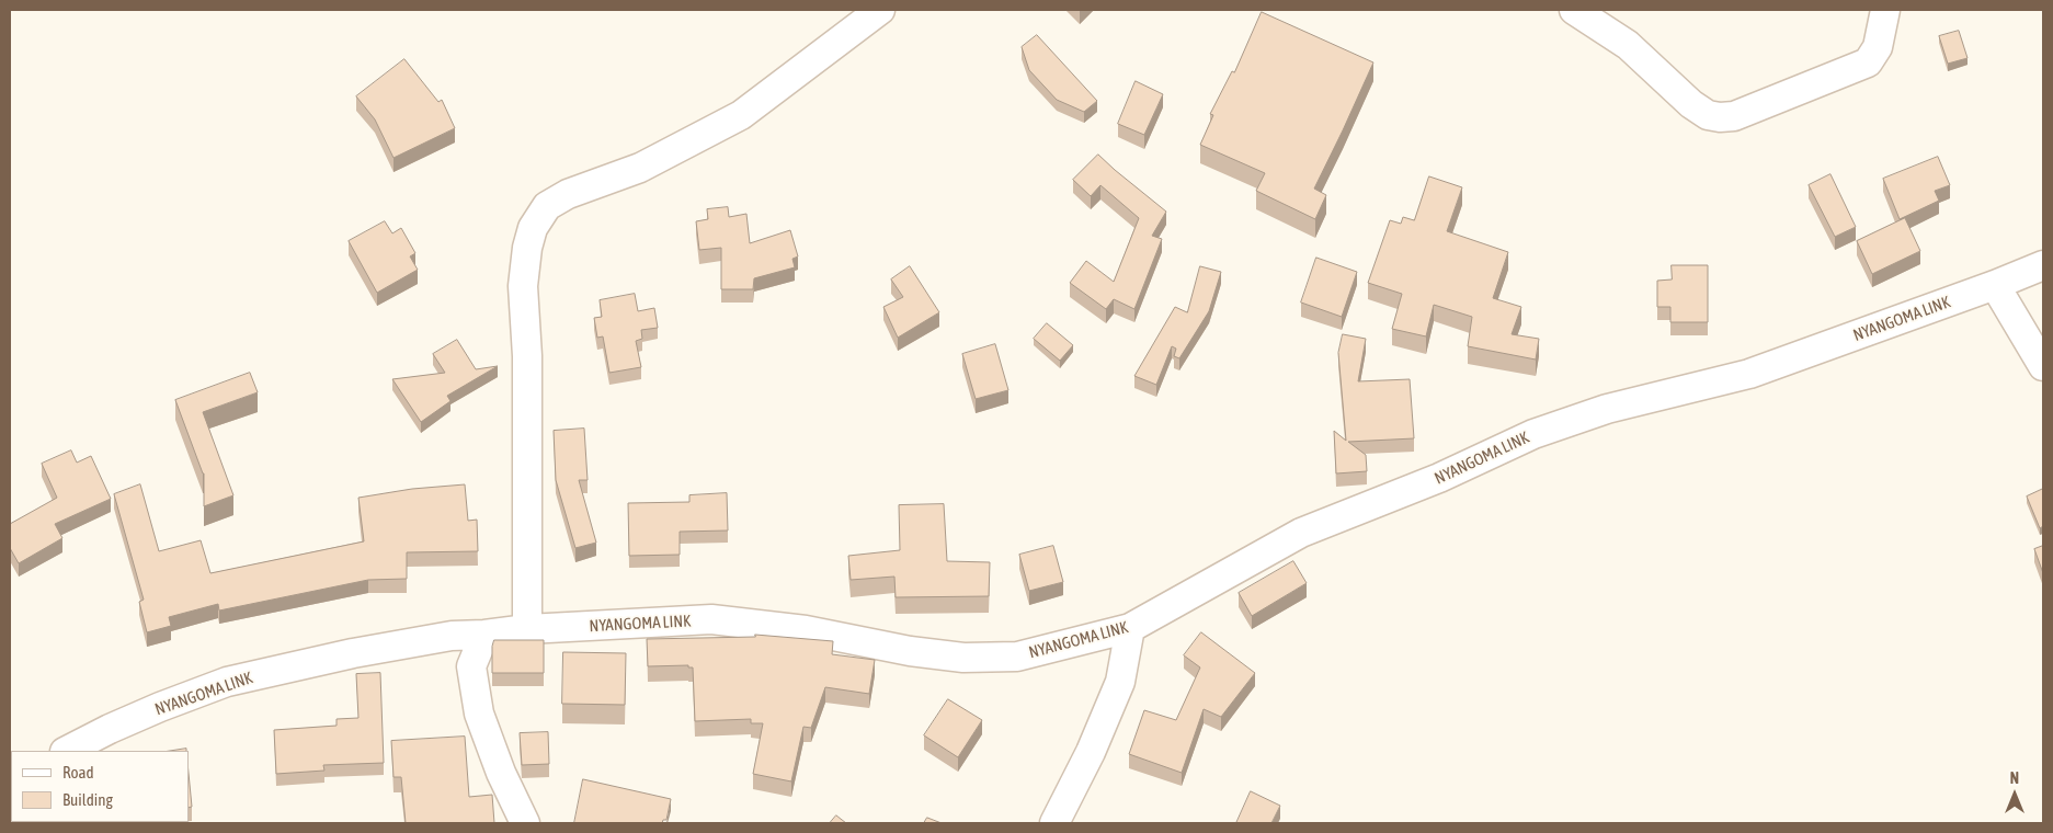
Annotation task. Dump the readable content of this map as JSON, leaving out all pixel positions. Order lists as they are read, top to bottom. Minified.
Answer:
{"streets":{"street":["NYANGOMA LINK"]},"legend":["Road","Building"],"north":"top"}
